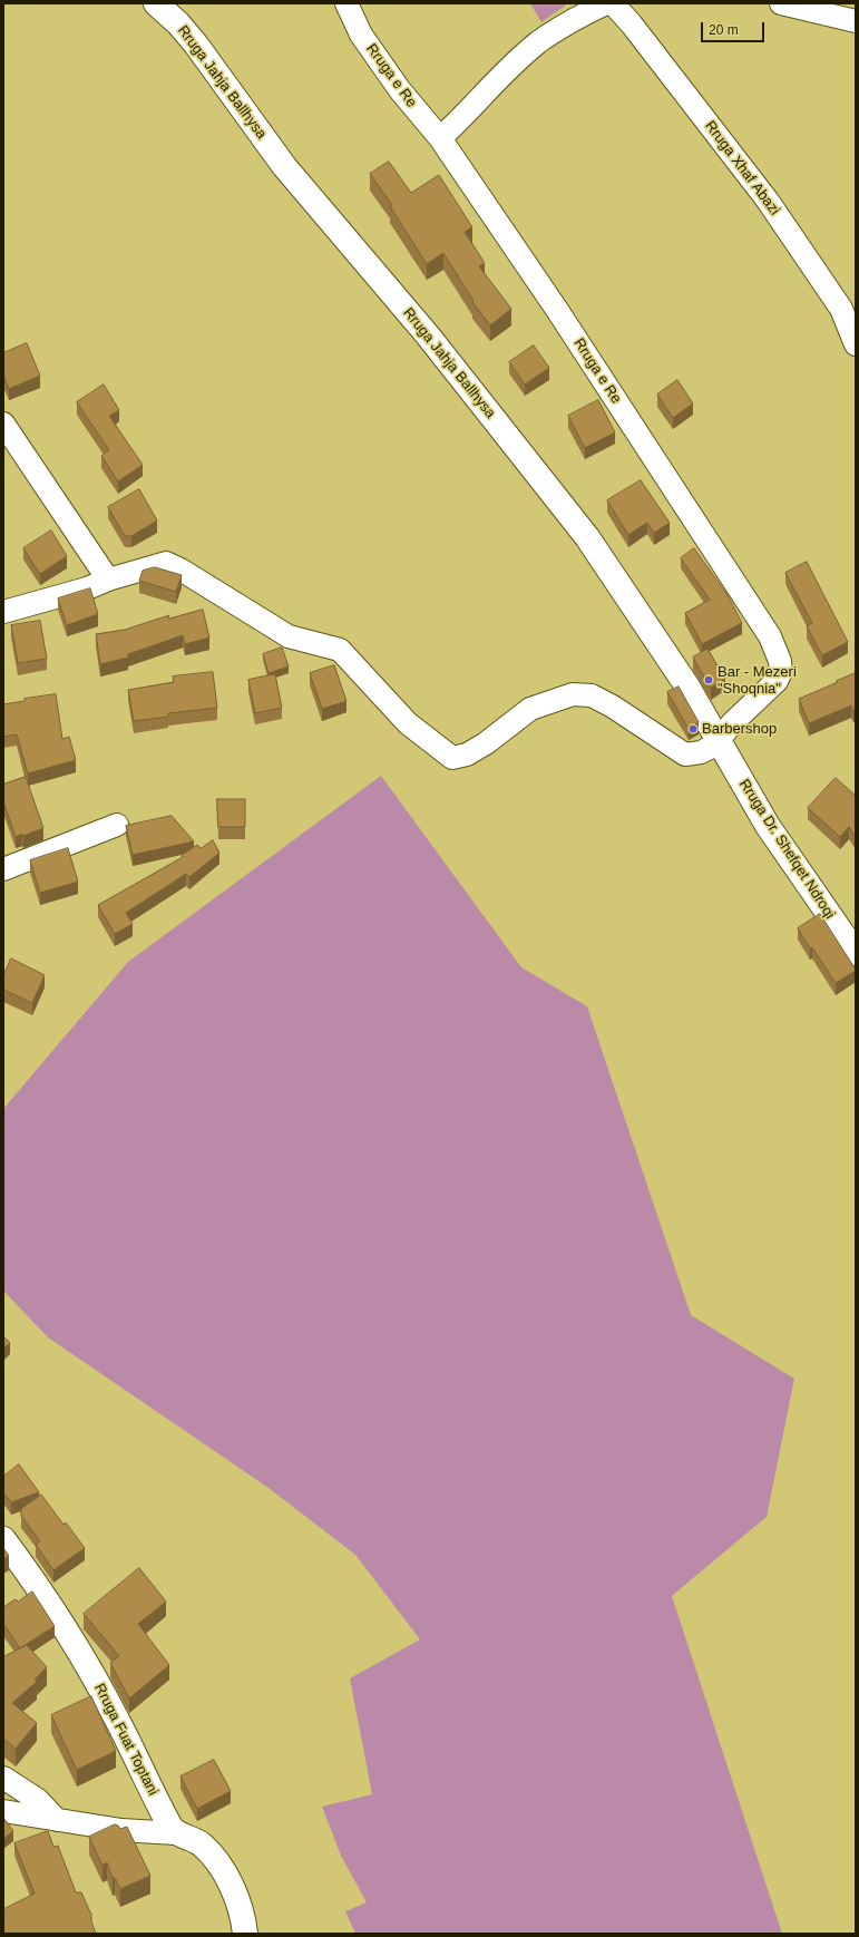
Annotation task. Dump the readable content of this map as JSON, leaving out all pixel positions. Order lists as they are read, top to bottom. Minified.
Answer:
{"streets":{"main road":["Rruga Jahja Ballhysa","Rruga Dr. Shefqet Ndroqi","Rruga Fuat Toptani"],"street":["Rruga e Re","Rruga Xhaf Abazi"]},"crossings":[["Rruga e Re","Rruga Jahja Ballhysa"],["Rruga e Re","Rruga Dr. Shefqet Ndroqi"],["Rruga Jahja Ballhysa","Rruga Dr. Shefqet Ndroqi"]],"places":["Bar - Mezeri \"Shoqnia\"","Barbershop"],"scale_bar":"20 m"}
